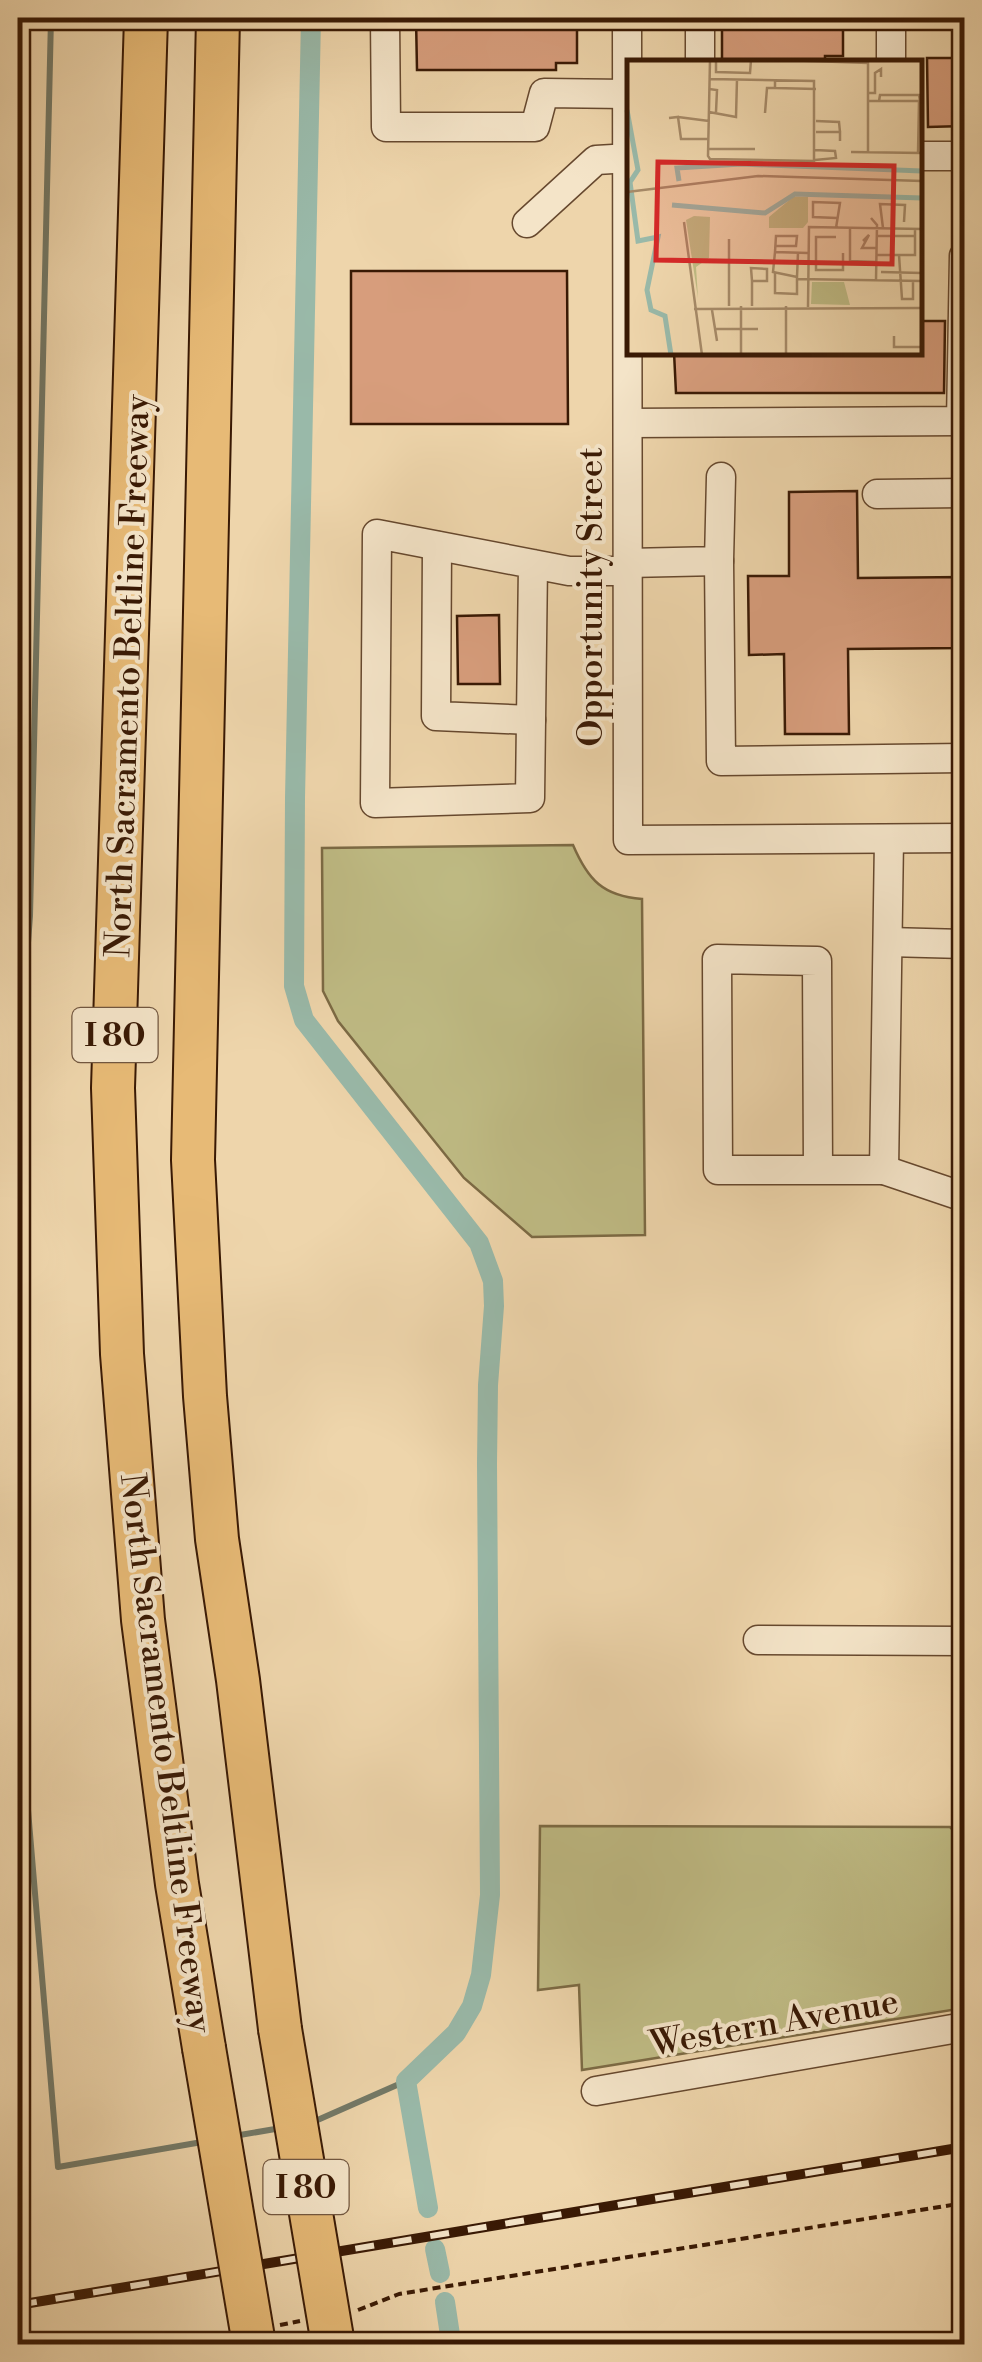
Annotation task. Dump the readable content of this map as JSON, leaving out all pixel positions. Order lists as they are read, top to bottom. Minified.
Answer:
{"streets":{"highway":["North Sacramento Beltline Freeway","I 80"],"street":["Opportunity Street","Western Avenue"]}}
